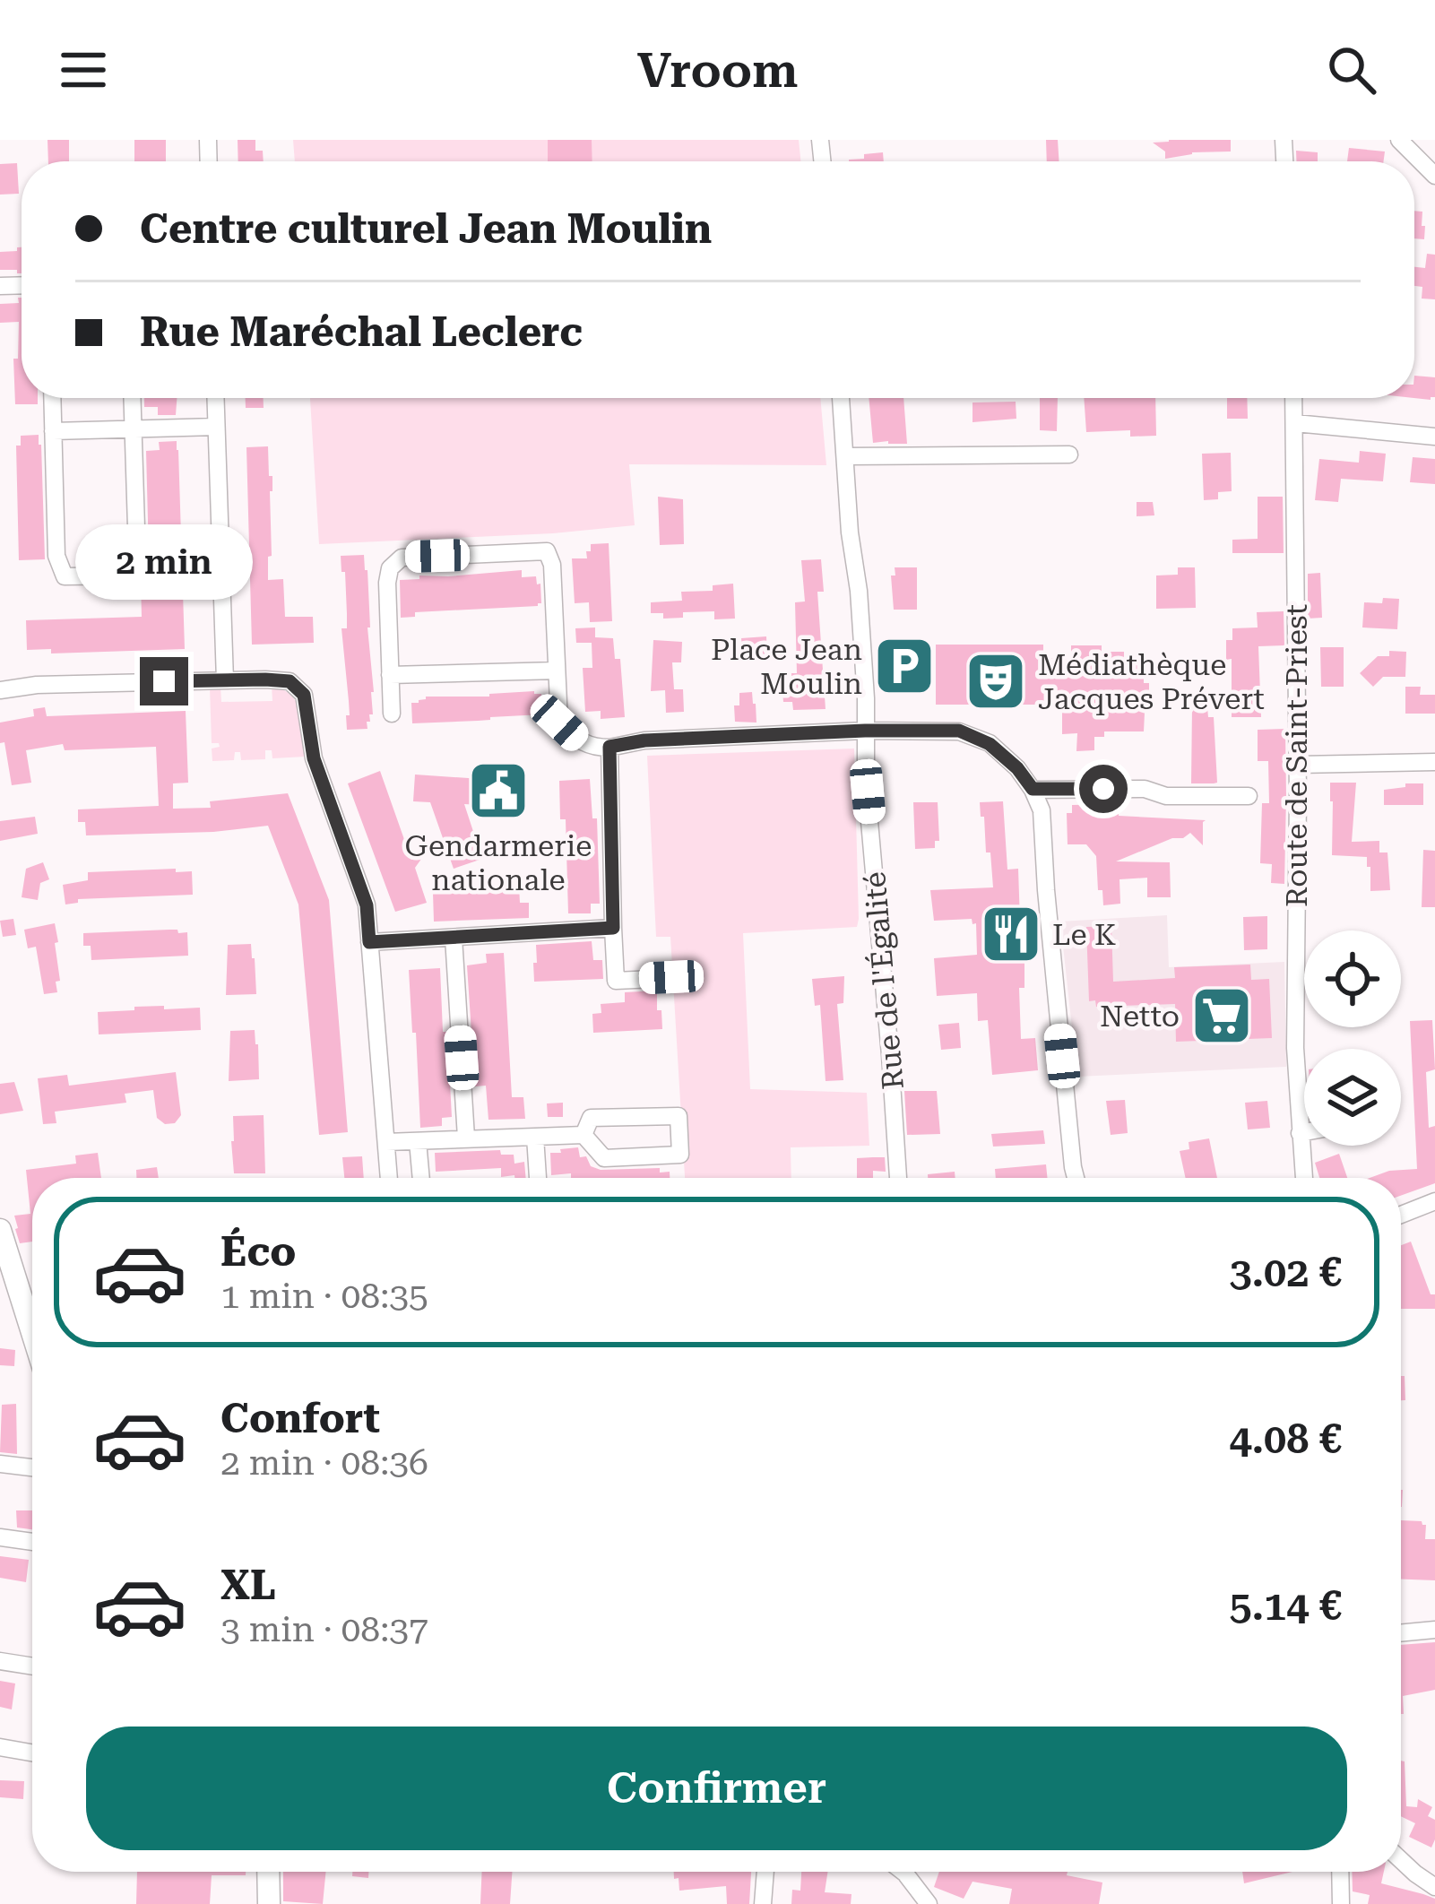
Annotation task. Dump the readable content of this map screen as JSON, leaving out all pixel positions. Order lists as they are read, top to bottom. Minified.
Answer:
{"streets":{"street":["Route de Saint-Priest","Rue de l'Égalité"]},"places":{"parking":["Place Jean Moulin"],"theatre":["Médiathèque Jacques Prévert"],"public building":["Gendarmerie nationale"],"restaurant":["Le K"],"supermarket":["Netto"]},"page":{"header":"Vroom","banner":["Centre culturel Jean Moulin","Rue Maréchal Leclerc"],"bubble":"2 min","list":[{"name":"Éco","note":"1 min · 08:35","value":"3.02 €"},{"name":"Confort","note":"2 min · 08:36","value":"4.08 €"},{"name":"XL","note":"3 min · 08:37","value":"5.14 €"}],"buttons":"Confirmer"}}
